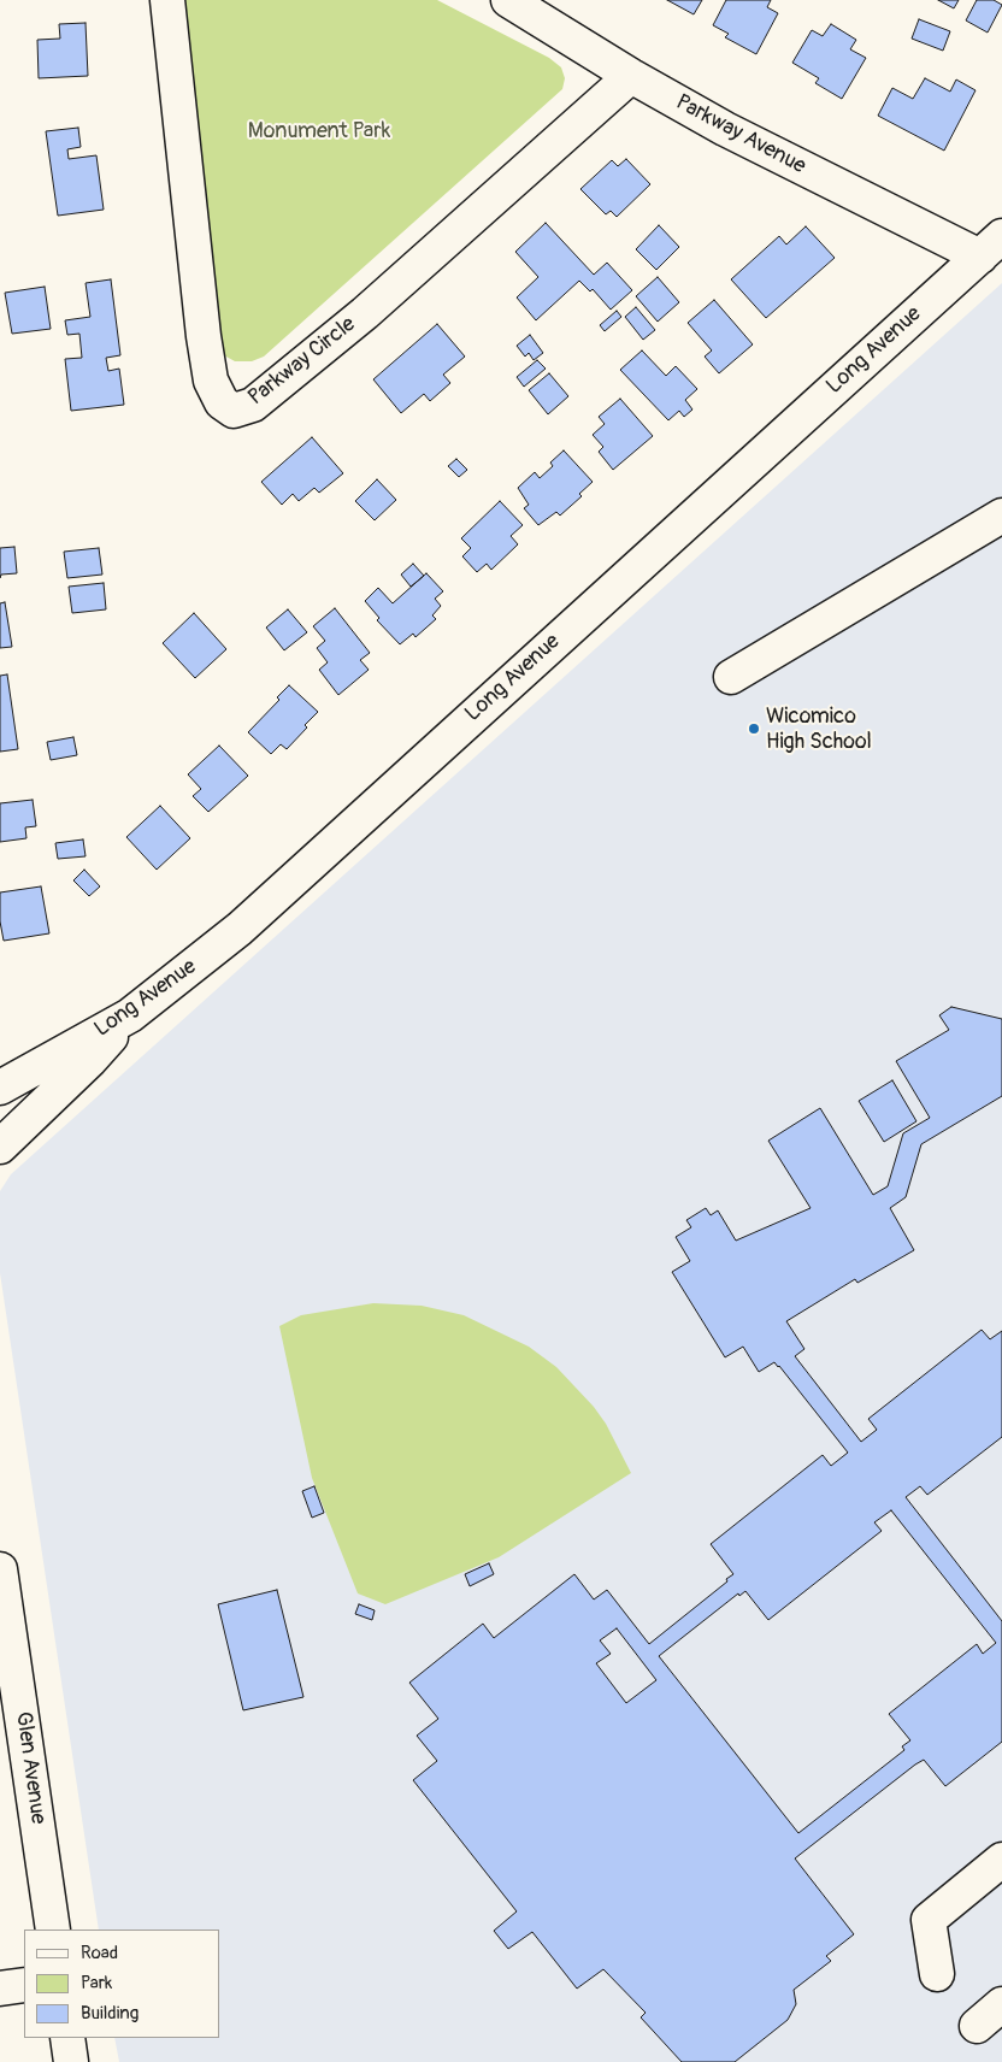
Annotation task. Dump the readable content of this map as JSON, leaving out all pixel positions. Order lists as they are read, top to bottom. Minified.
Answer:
{"streets":{"street":["Parkway Avenue","Long Avenue","Parkway Circle","Glen Avenue"]},"crossings":[["Parkway Avenue","Long Avenue"],["Parkway Avenue","Parkway Circle"]],"parks":["Monument Park"],"places":["Wicomico High School"],"legend":["Road","Park","Building"]}
